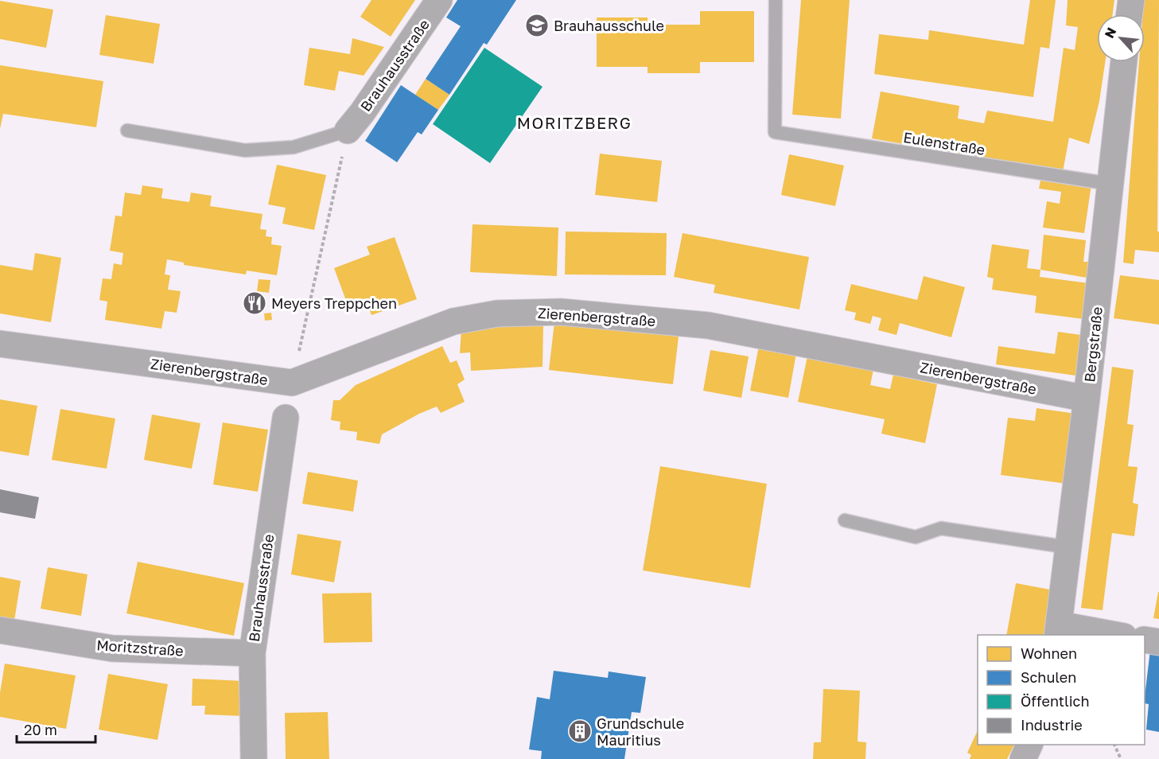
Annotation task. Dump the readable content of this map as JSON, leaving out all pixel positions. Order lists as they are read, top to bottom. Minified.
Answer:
{"streets":{"street":["Brauhausstraße","Zierenbergstraße","Bergstraße","Moritzstraße"],"lane":["Eulenstraße"]},"crossings":[["Brauhausstraße","Moritzstraße"],["Eulenstraße","Bergstraße"],["Zierenbergstraße","Bergstraße"]],"districts":["MORITZBERG"],"places":{"school or university":["Brauhausschule"],"restaurant":["Meyers Treppchen"],"building":["Grundschule Mauritius"]},"legend":["Wohnen","Schulen","Öffentlich","Industrie"],"scale_bar":"20 m","north":"top left"}
